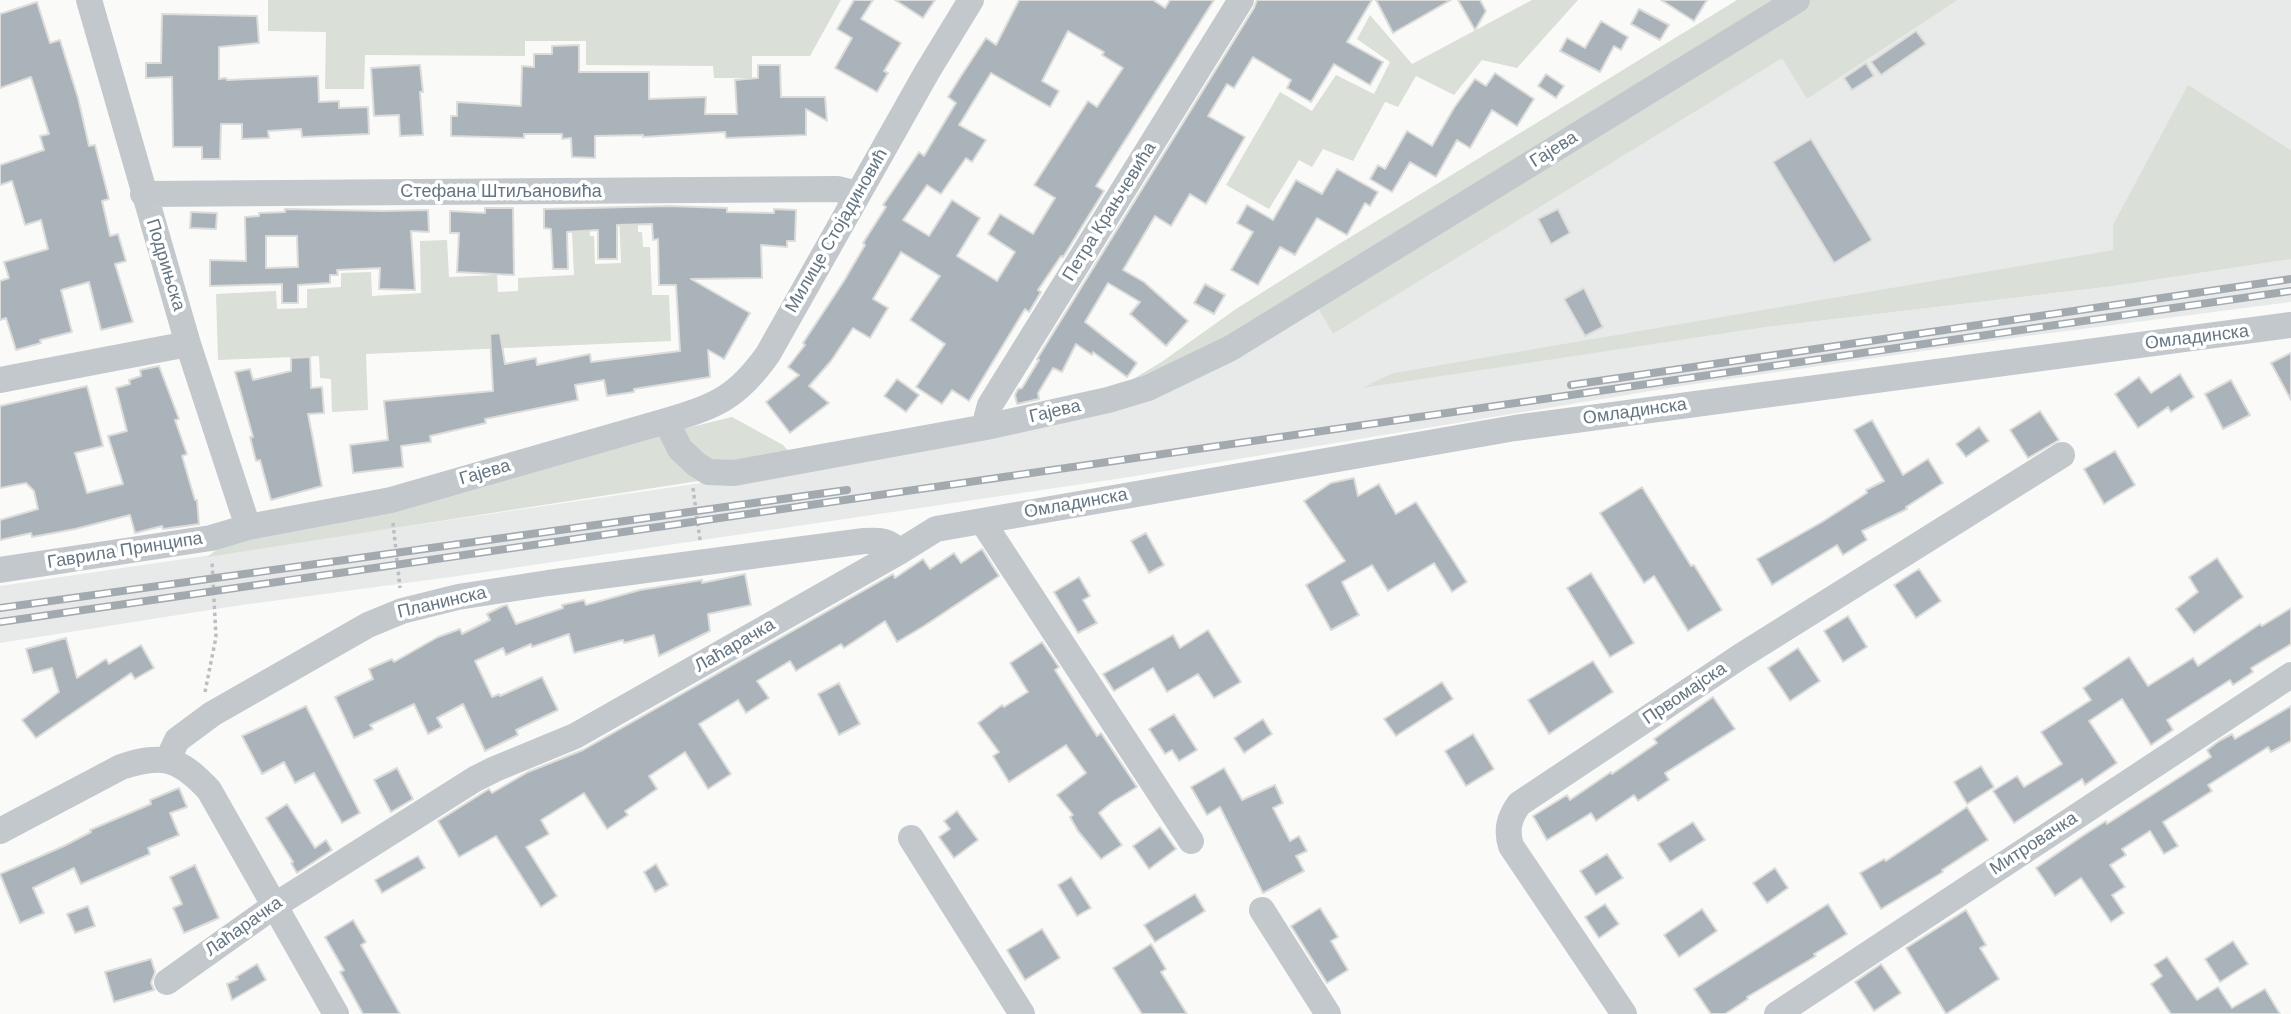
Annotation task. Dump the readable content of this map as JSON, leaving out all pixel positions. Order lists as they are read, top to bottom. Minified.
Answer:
{"streets":{"street":["Гајева","Стефана Штиљановића","Петра Крањчевића","Милице Стојадиновић","Подрињска","Омладинска","Гаврила Принципа","Планинска","Лаћарачка","Првомајска","Митровачка"]},"crossings":[["Гајева","Петра Крањчевића"],["Гајева","Милице Стојадиновић"],["Гајева","Подрињска"],["Гајева","Гаврила Принципа"],["Стефана Штиљановића","Милице Стојадиновић"],["Стефана Штиљановића","Подрињска"],["Подрињска","Гаврила Принципа"],["Омладинска","Лаћарачка"],["Планинска","Лаћарачка"]]}
